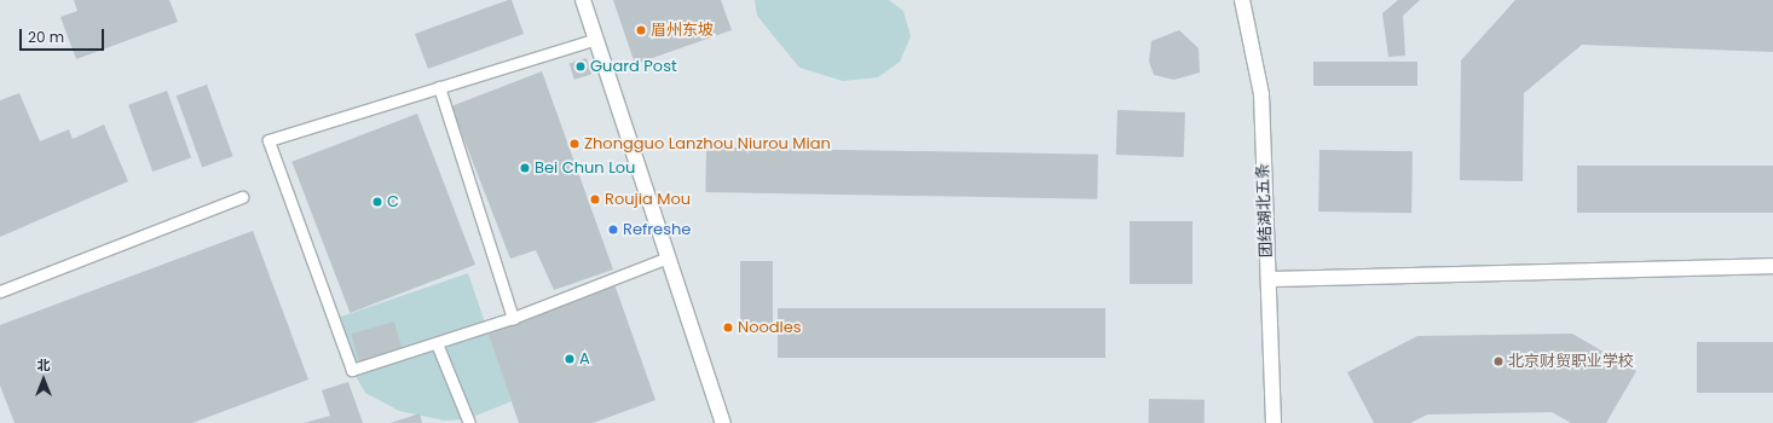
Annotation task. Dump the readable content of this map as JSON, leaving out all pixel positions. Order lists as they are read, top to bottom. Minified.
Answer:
{"streets":{"street":["团结湖北五条"]},"places":["眉州东坡","Guard Post","Zhongguo Lanzhou Niurou Mian","Bei Chun Lou","Roujia Mou","C","Refreshe","Noodles","A","北京财贸职业学校"],"scale_bar":"20 m","north":"top"}
